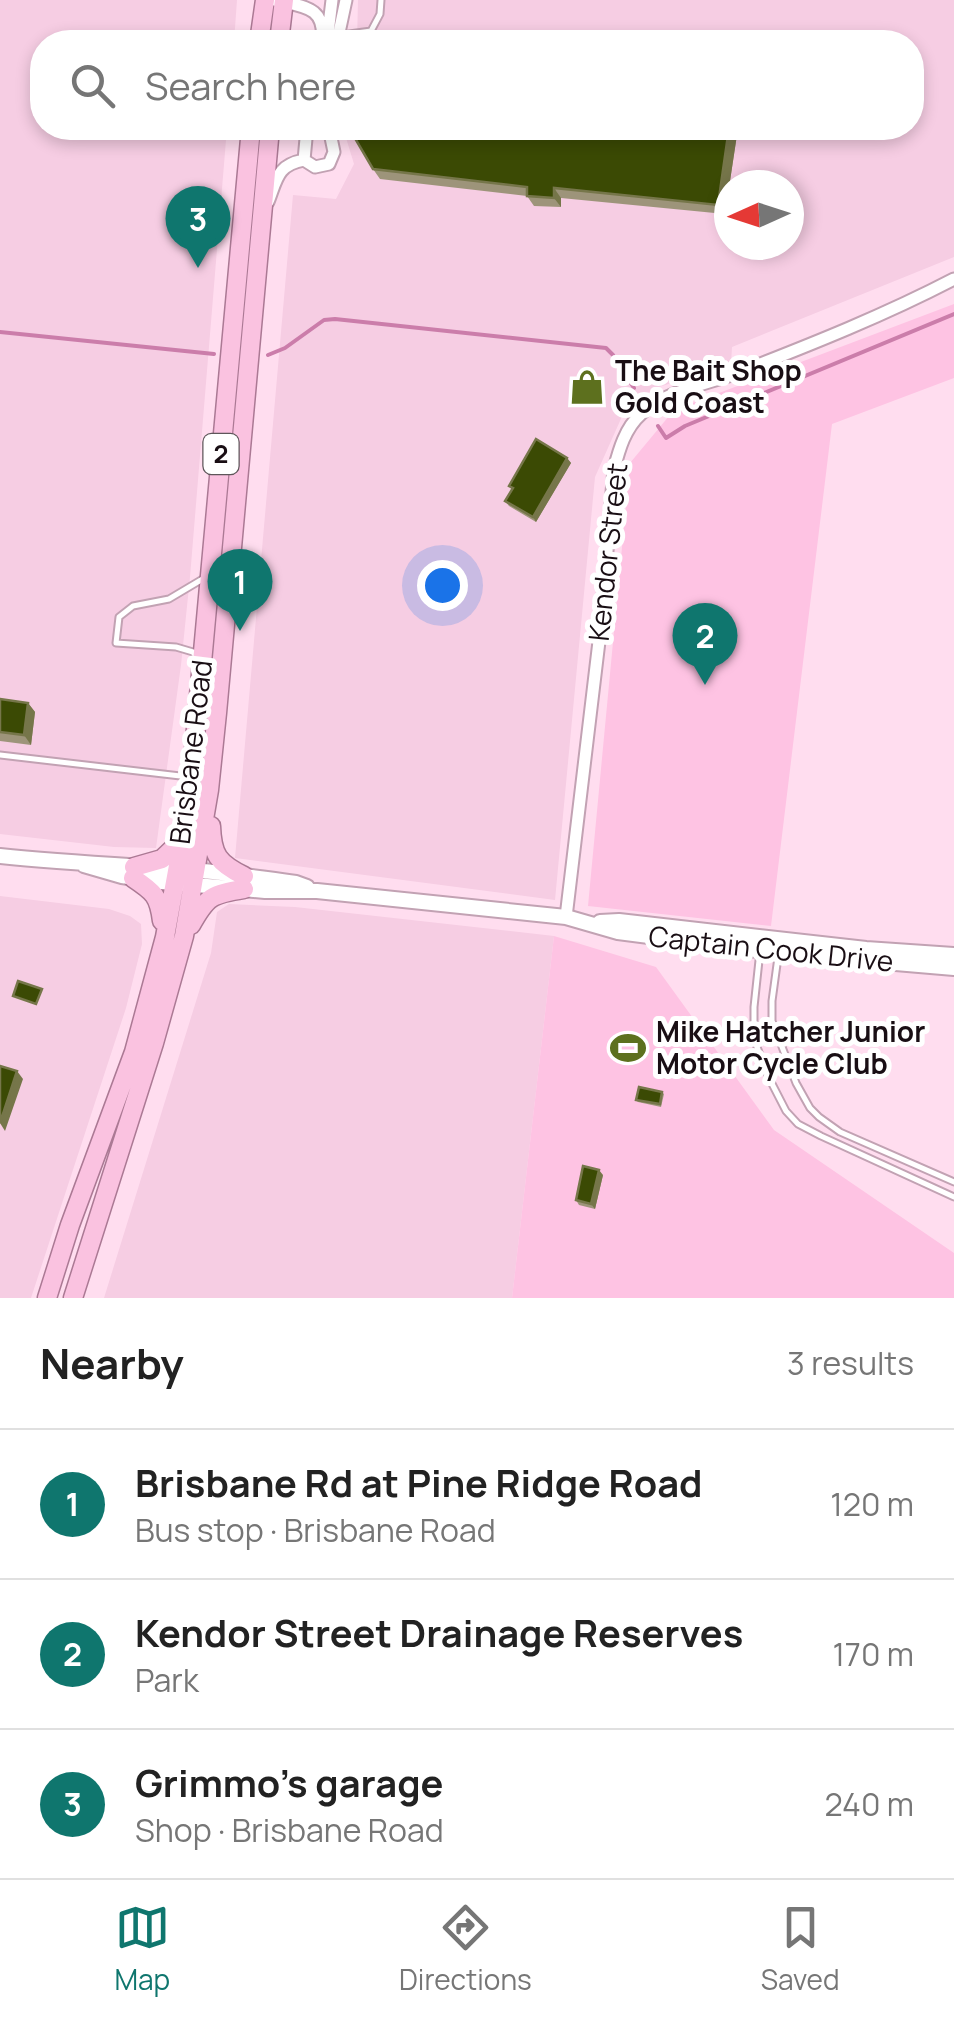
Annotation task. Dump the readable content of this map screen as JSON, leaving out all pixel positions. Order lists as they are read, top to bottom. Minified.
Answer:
{"streets":{"highway":["2","Brisbane Road"],"street":["Kendor Street","Captain Cook Drive"]},"crossings":[["Kendor Street","Captain Cook Drive"],["Brisbane Road","Captain Cook Drive"]],"places":{"shop":["The Bait Shop Gold Coast"],"sports":["Mike Hatcher Junior Motor Cycle Club"]},"north":"left","page":{"search":"Search here","pins":["3","1","2"],"heading":["Nearby","3 results"],"list":[{"mark":"1","name":"Brisbane Rd at Pine Ridge Road","note":"Bus stop · Brisbane Road","value":"120 m"},{"mark":"2","name":"Kendor Street Drainage Reserves","note":"Park","value":"170 m"},{"mark":"3","name":"Grimmo's garage","note":"Shop · Brisbane Road","value":"240 m"}],"nav":["Map","Directions","Saved"]}}
